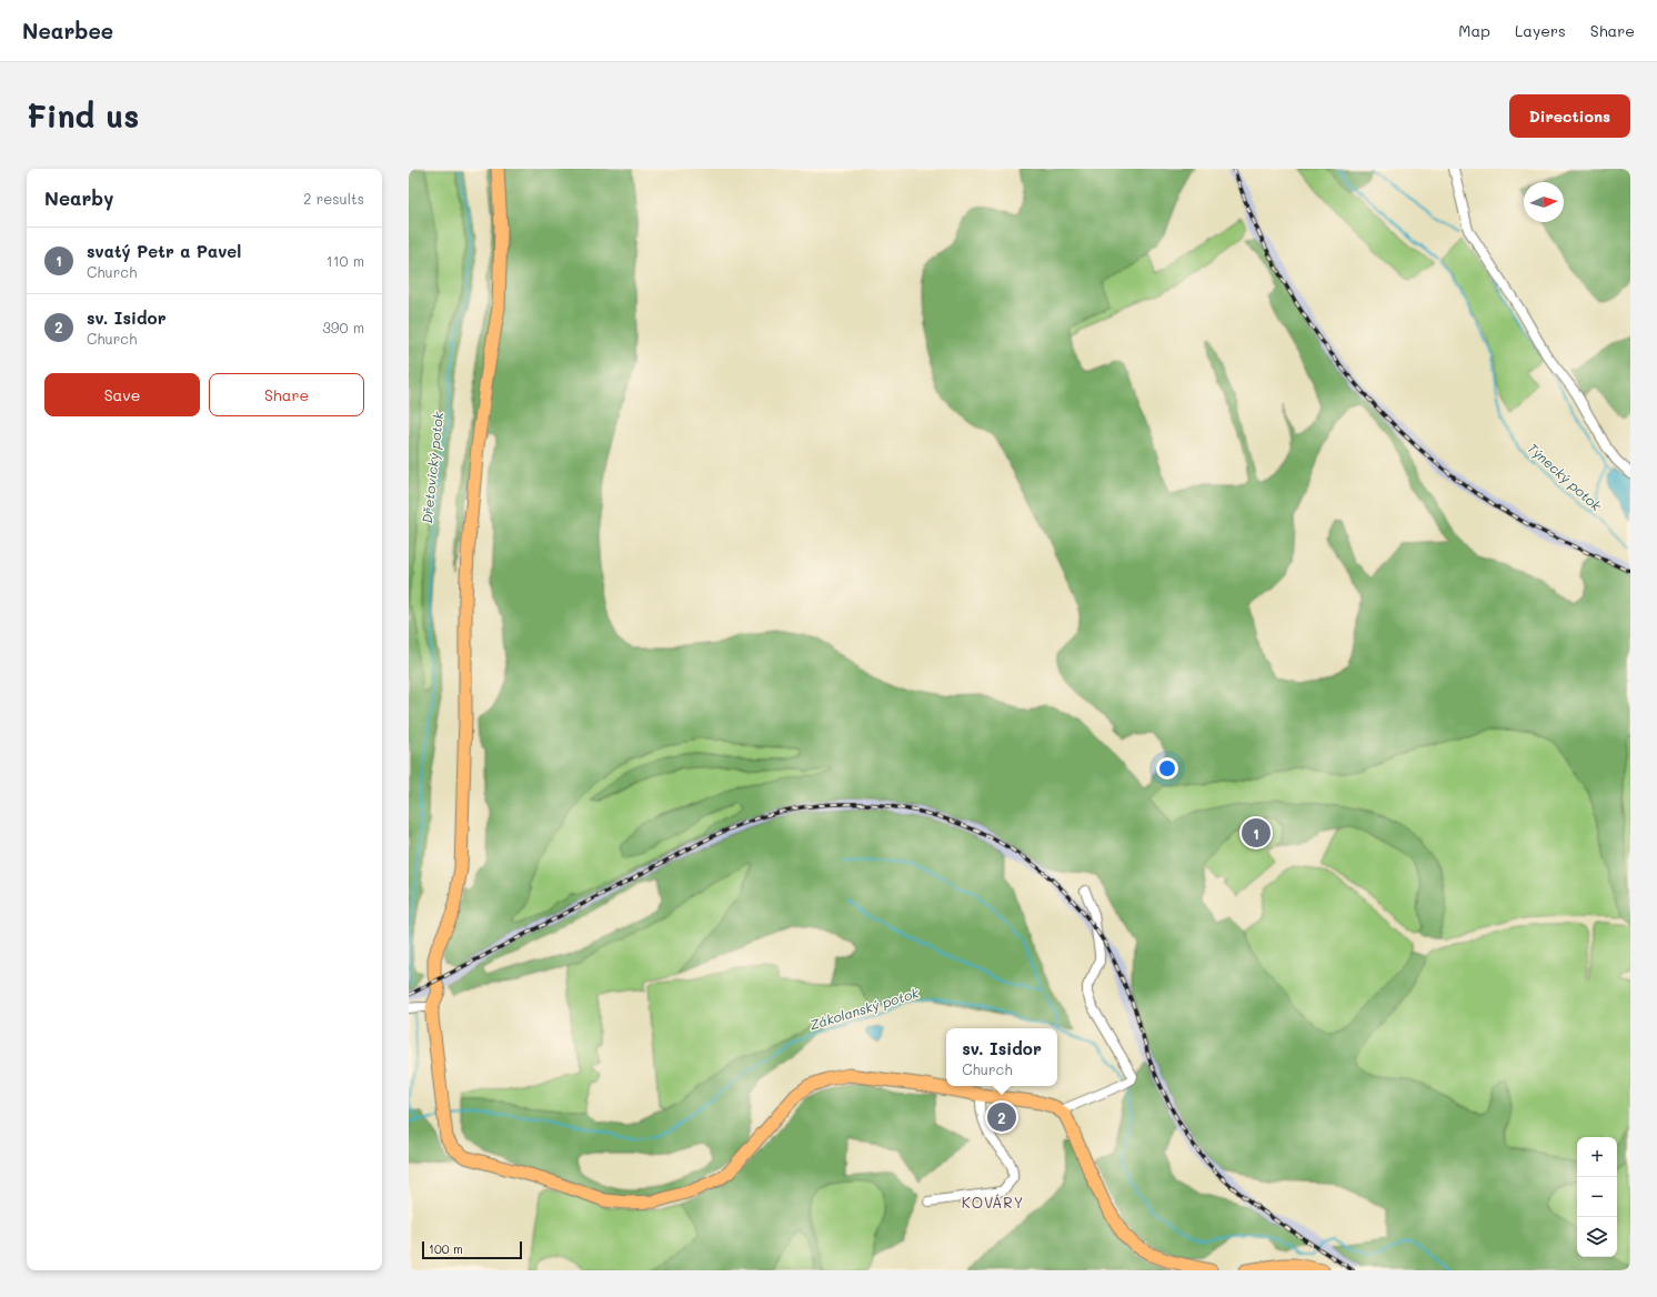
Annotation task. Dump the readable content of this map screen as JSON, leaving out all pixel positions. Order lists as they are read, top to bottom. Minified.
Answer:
{"districts":["KOVÁRY"],"water":["Dřetovický potok","Týnecký potok","Zákolanský potok"],"scale_bar":"100 m","north":"right","page":{"header":"Nearbee","nav":["Map","Layers","Share"],"buttons":["Directions",["Save","Share"]],"title":"Find us","heading":["Nearby","2 results"],"list":[{"mark":"1","name":"svatý Petr a Pavel","note":"Church","value":"110 m"},{"mark":"2","name":"sv. Isidor","note":"Church","value":"390 m"}],"pins":["1","2"],"popup":["sv. Isidor","Church"],"map_buttons":["+","−"],"scale":"100 m"}}
